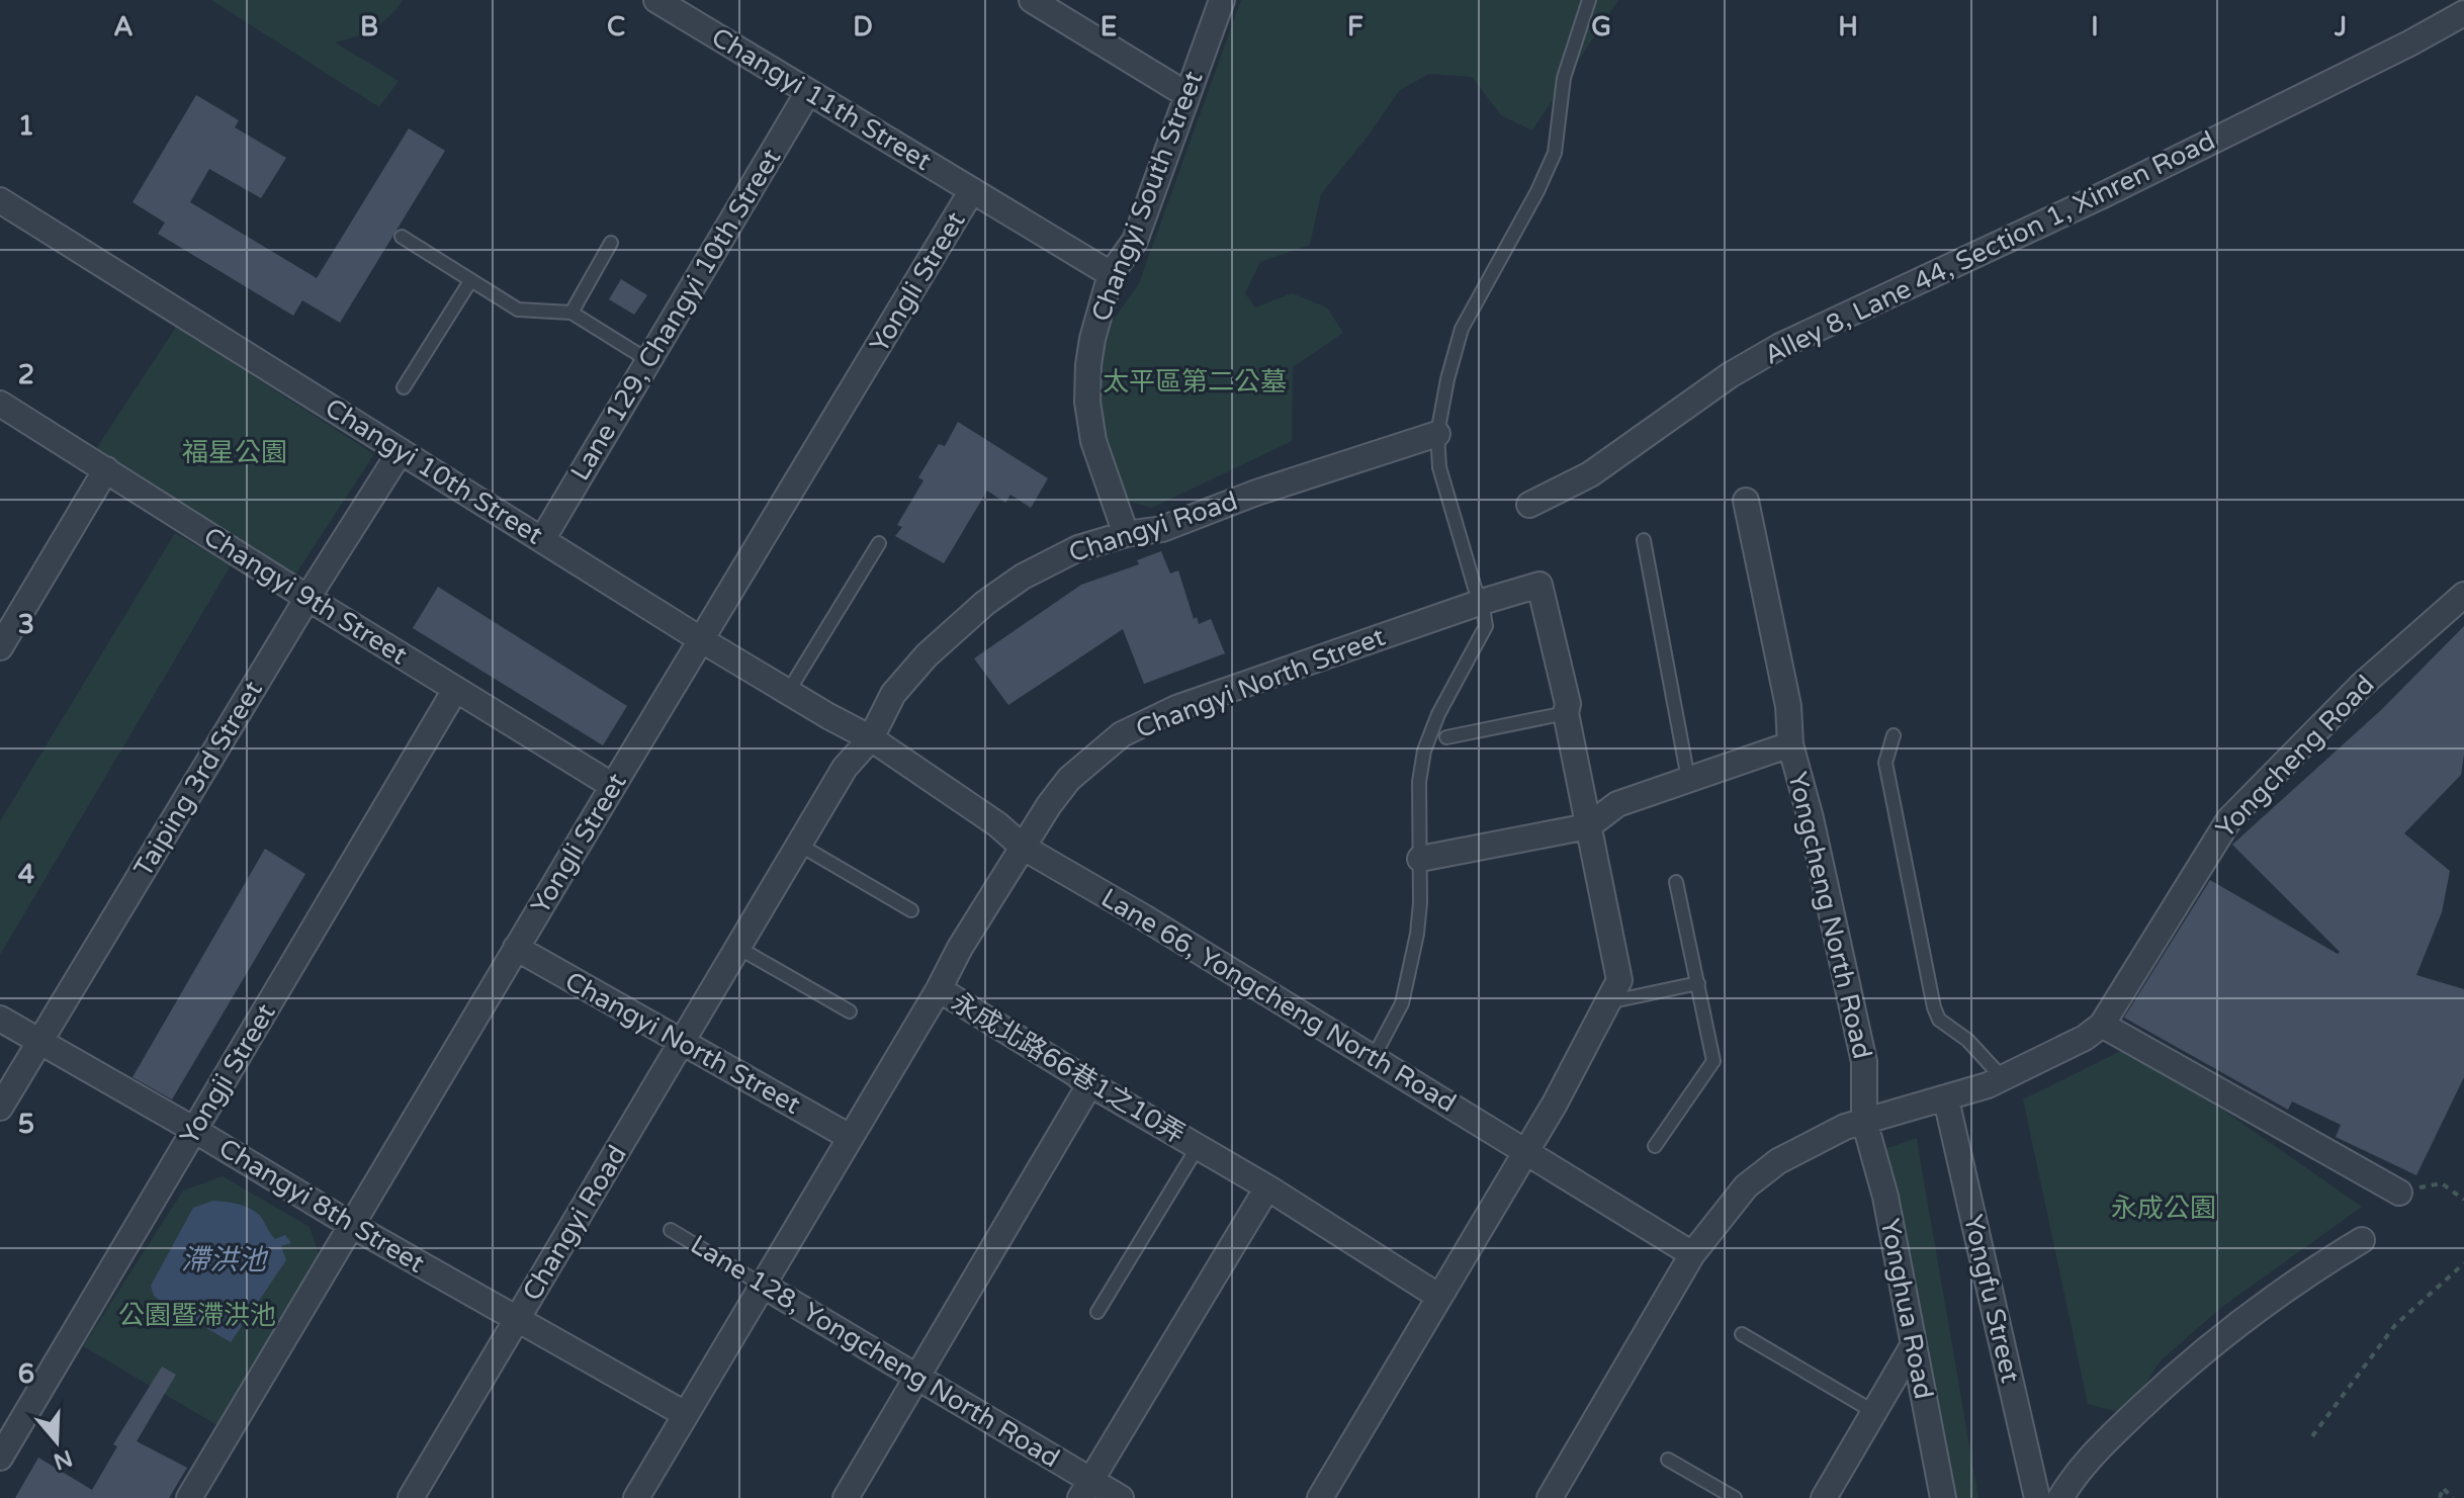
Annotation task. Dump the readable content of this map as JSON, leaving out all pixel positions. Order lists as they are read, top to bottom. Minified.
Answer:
{"streets":{"street":["Changyi 11th Street","Changyi South Street","Alley 8, Lane 44, Section 1, Xinren Road","Yongli Street","Lane 129, Changyi 10th Street","Changyi 10th Street","Changyi Road","Changyi 9th Street","Changyi North Street","Yongcheng Road","Taiping 3rd Street","Yongcheng North Road","Lane 66, Yongcheng North Road","永成北路66巷1之10弄","Yongji Street","Changyi 8th Street","Yongfu Street","Yonghua Road","Lane 128, Yongcheng North Road"]},"crossings":[["Changyi 11th Street","Changyi South Street"],["Changyi 11th Street","Yongli Street"],["Changyi 11th Street","Lane 129, Changyi 10th Street"],["Changyi South Street","Changyi Road"],["Yongli Street","Changyi 10th Street"],["Yongli Street","Changyi 9th Street"],["Yongli Street","Changyi North Street"],["Yongli Street","Changyi 8th Street"],["Lane 129, Changyi 10th Street","Changyi 10th Street"],["Changyi 10th Street","Changyi Road"],["Changyi 10th Street","Taiping 3rd Street"],["Changyi 10th Street","Lane 66, Yongcheng North Road"],["Changyi Road","Changyi North Street"],["Changyi Road","Lane 66, Yongcheng North Road"],["Changyi Road","Changyi 8th Street"],["Changyi 9th Street","Taiping 3rd Street"],["Changyi 9th Street","Yongji Street"],["Changyi North Street","Lane 66, Yongcheng North Road"],["Changyi North Street","永成北路66巷1之10弄"],["Changyi North Street","Lane 128, Yongcheng North Road"],["Yongcheng Road","Yongcheng North Road"],["Yongcheng Road","Yongfu Street"],["Yongcheng Road","Yonghua Road"],["Taiping 3rd Street","Changyi 8th Street"],["Yongcheng North Road","Yonghua Road"],["Yongji Street","Changyi 8th Street"]],"water":["滯洪池"],"parks":["太平區第二公墓","福星公園","永成公園","公園暨滯洪池"],"north":"bottom","grid":{"columns":["A","B","C","D","E","F","G","H","I","J"],"rows":["1","2","3","4","5","6"]}}
